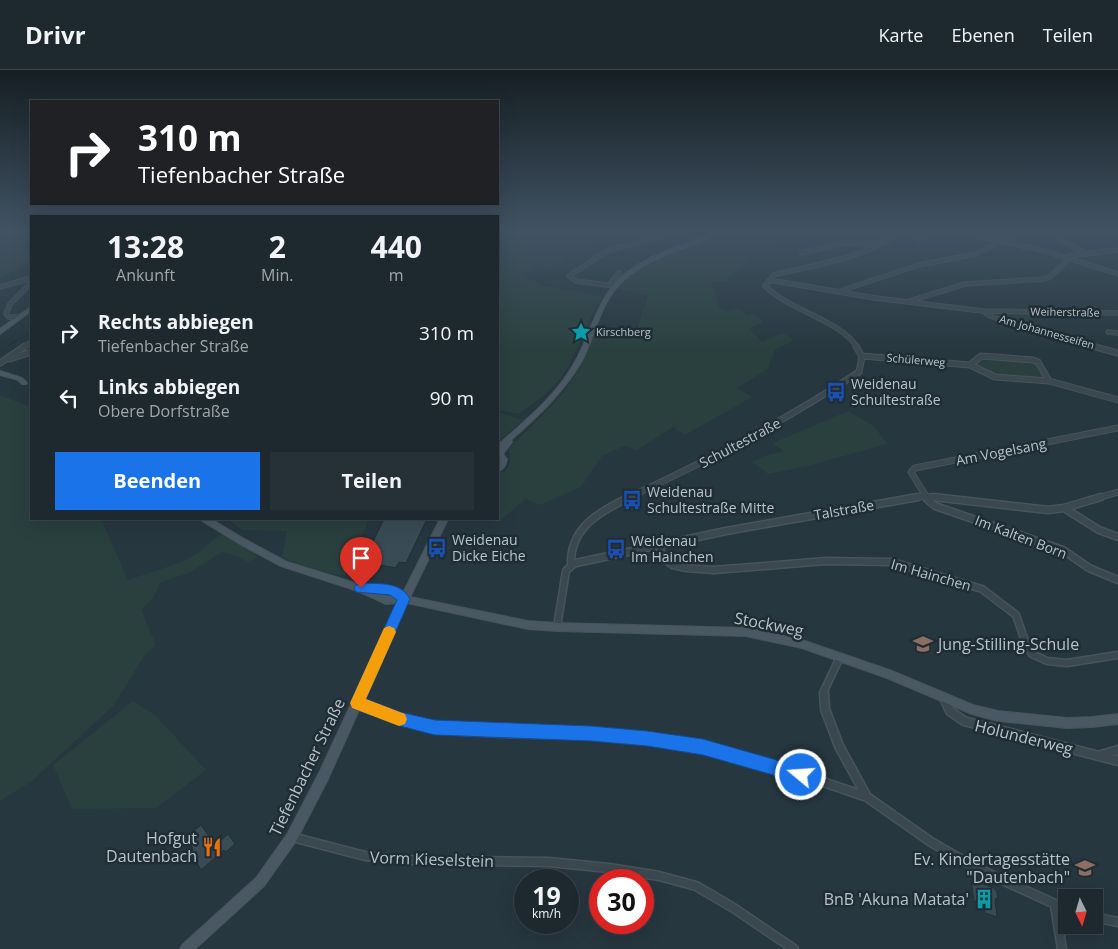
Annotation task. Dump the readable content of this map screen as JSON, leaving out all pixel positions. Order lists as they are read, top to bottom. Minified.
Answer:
{"streets":{"street":["Weiherstraße","Am Johannesseifen","Schülerweg","Schultestraße","Am Vogelsang","Talstraße","Im Kalten Born","Im Hainchen","Stockweg","Holunderweg","Tiefenbacher Straße","Vorm Kieselstein"]},"crossings":[["Weiherstraße","Am Johannesseifen"],["Schülerweg","Schultestraße"],["Schultestraße","Talstraße"],["Schultestraße","Stockweg"],["Am Vogelsang","Talstraße"],["Am Vogelsang","Im Kalten Born"],["Talstraße","Im Kalten Born"],["Talstraße","Im Hainchen"],["Stockweg","Holunderweg"],["Stockweg","Tiefenbacher Straße"],["Tiefenbacher Straße","Vorm Kieselstein"]],"places":{"place":["Kirschberg"],"bus stop":["Weidenau Schultestraße","Weidenau Schultestraße Mitte","Weidenau Dicke Eiche","Weidenau Im Hainchen"],"school or university":["Jung-Stilling-Schule","Ev. Kindertagesstätte \"Dautenbach\""],"restaurant":["Hofgut Dautenbach"],"building":["BnB 'Akuna Matata'"]},"north":"bottom","page":{"header":"Drivr","nav":["Karte","Ebenen","Teilen"],"turn":["310 m","Tiefenbacher Straße"],"eta":["13:28","Ankunft","2","Min.","440","m"],"list":[{"name":"Rechts abbiegen","note":"Tiefenbacher Straße","value":"310 m"},{"name":"Links abbiegen","note":"Obere Dorfstraße","value":"90 m"}],"buttons":["Beenden","Teilen"],"speed":"19 km/h","limit":"30"}}
